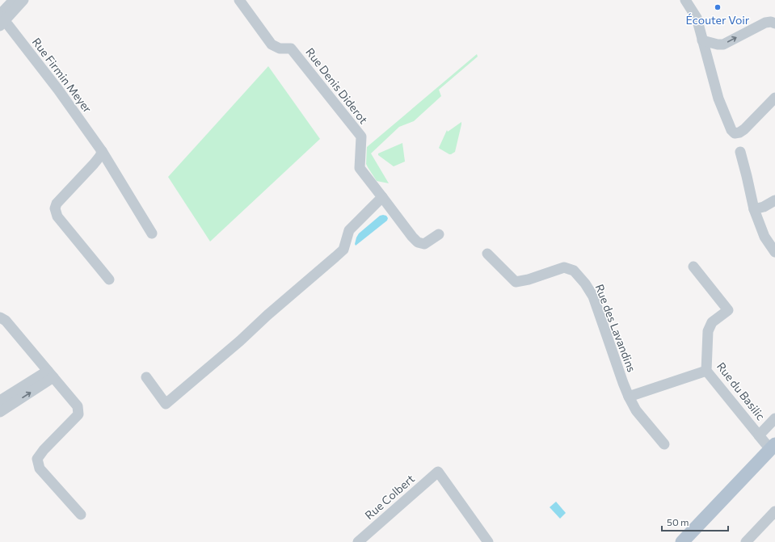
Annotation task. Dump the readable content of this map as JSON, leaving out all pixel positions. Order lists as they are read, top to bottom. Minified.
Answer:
{"streets":{"street":["Rue Firmin Meyer","Rue Denis Diderot","Rue des Lavandins","Rue du Basilic","Rue Colbert"]},"places":["Écouter Voir"],"scale_bar":"50 m"}
